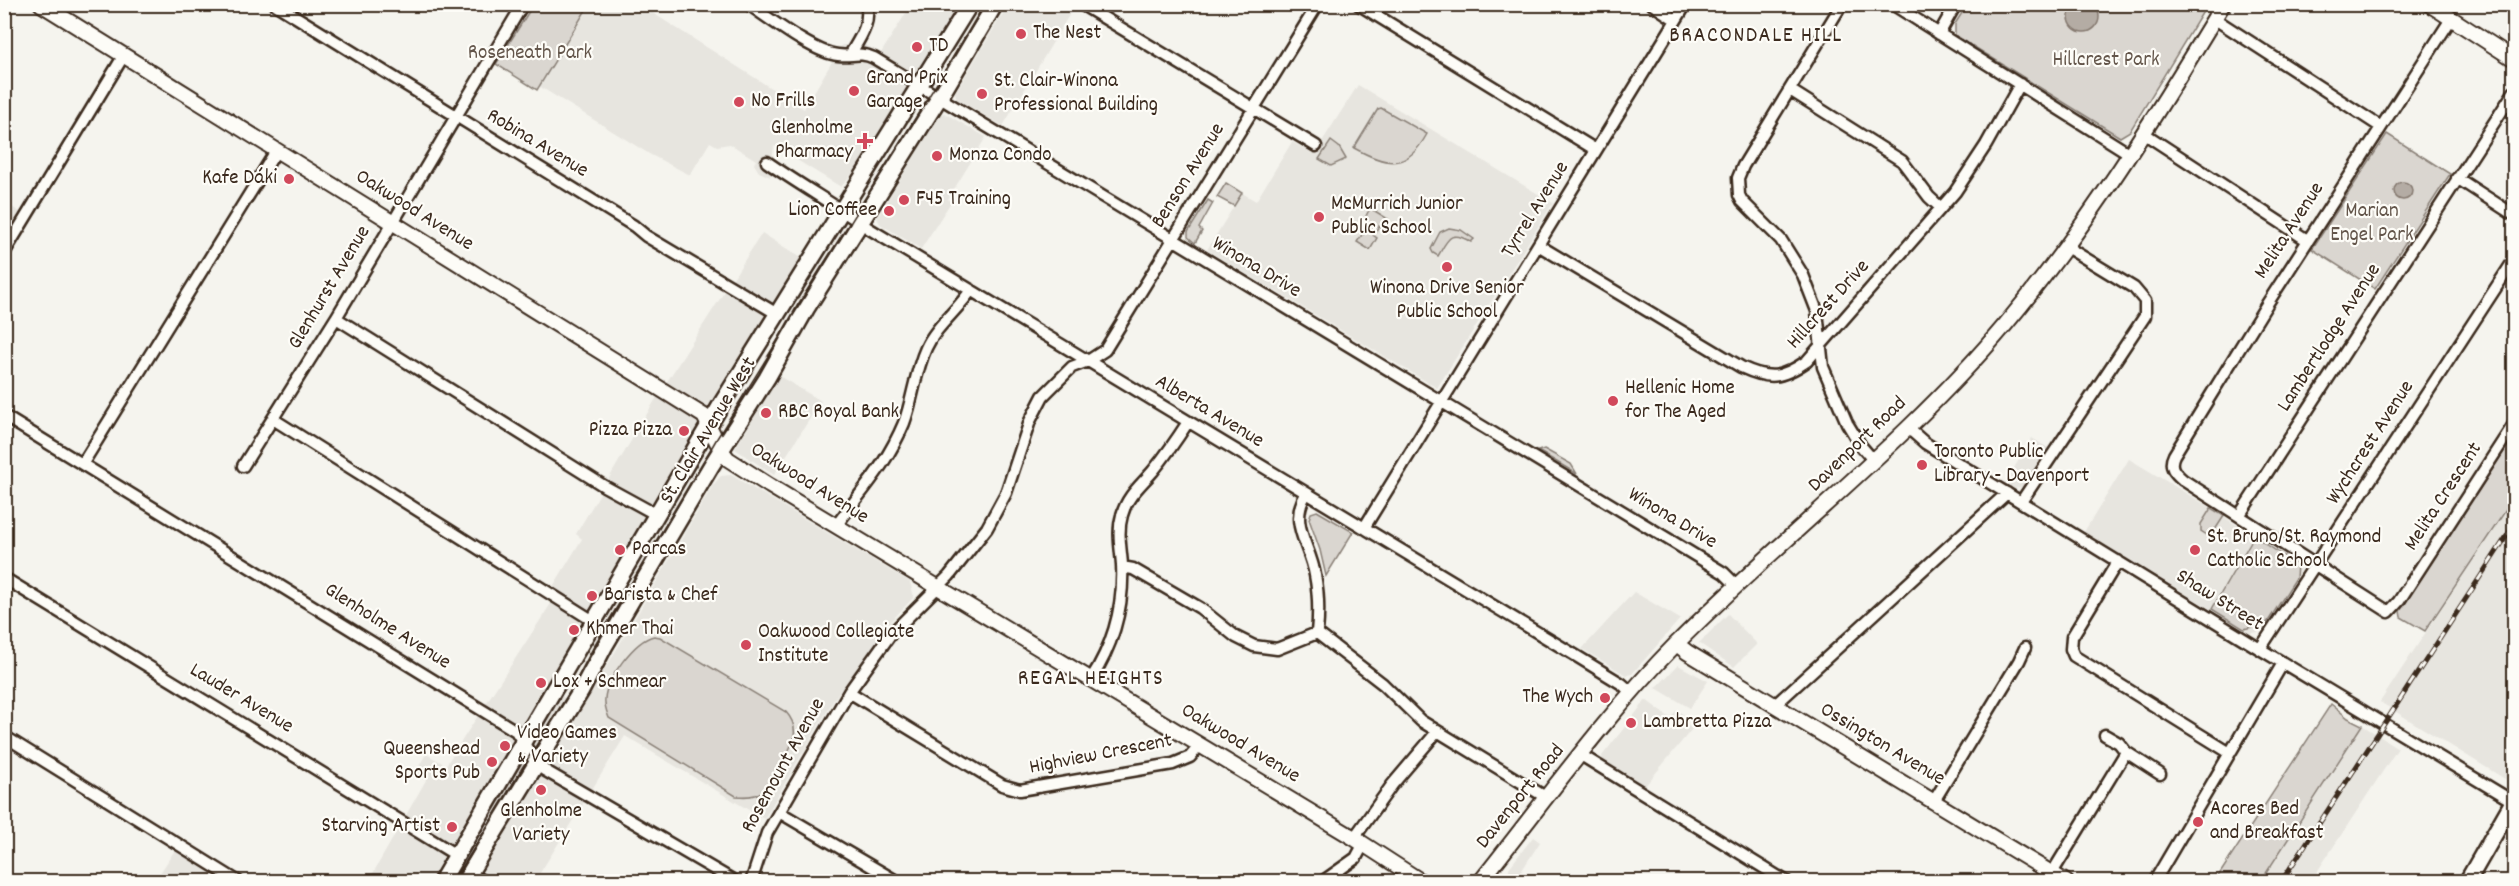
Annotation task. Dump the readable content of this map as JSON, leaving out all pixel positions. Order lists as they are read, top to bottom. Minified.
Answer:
{"streets":{"main road":["St. Clair Avenue West"],"street":["Robina Avenue","Benson Avenue","Tyrrel Avenue","Oakwood Avenue","Melita Avenue","Winona Drive","Glenhurst Avenue","Hillcrest Drive","Lambertlodge Avenue","Alberta Avenue","Wychcrest Avenue","Davenport Road","Melita Crescent","Shaw Street","Glenholme Avenue","Lauder Avenue","Ossington Avenue","Highview Crescent","Rosemount Avenue"]},"crossings":[["Robina Avenue","Glenhurst Avenue"],["Robina Avenue","St. Clair Avenue West"],["Benson Avenue","Winona Drive"],["Benson Avenue","Alberta Avenue"],["Benson Avenue","Rosemount Avenue"],["Tyrrel Avenue","Winona Drive"],["Tyrrel Avenue","Hillcrest Drive"],["Tyrrel Avenue","Alberta Avenue"],["Oakwood Avenue","Glenhurst Avenue"],["Oakwood Avenue","St. Clair Avenue West"],["Oakwood Avenue","Highview Crescent"],["Oakwood Avenue","Rosemount Avenue"],["Melita Avenue","Melita Crescent"],["Winona Drive","St. Clair Avenue West"],["Winona Drive","Davenport Road"],["Lambertlodge Avenue","Melita Crescent"],["Alberta Avenue","St. Clair Avenue West"],["Alberta Avenue","Davenport Road"],["Alberta Avenue","Rosemount Avenue"],["St. Clair Avenue West","Glenholme Avenue"],["St. Clair Avenue West","Lauder Avenue"],["Wychcrest Avenue","Melita Crescent"],["Wychcrest Avenue","Shaw Street"],["Davenport Road","Shaw Street"],["Davenport Road","Ossington Avenue"],["Highview Crescent","Rosemount Avenue"]],"districts":["BRACONDALE HILL","REGAL HEIGHTS"],"parks":["Roseneath Park","Hillcrest Park","Marian Engel Park"],"places":{"other":["The Nest","TD","Grand Prix Garage","St. Clair-Winona Professional Building","No Frills","Monza Condo","Kafe Dáki","F45 Training","Lion Coffee","McMurrich Junior Public School","Winona Drive Senior Public School","Hellenic Home for The Aged","RBC Royal Bank","Pizza Pizza","Toronto Public Library - Davenport","Parcas","St. Bruno/St. Raymond Catholic School","Barista & Chef","Khmer Thai","Oakwood Collegiate Institute","Lox + Schmear","The Wych","Lambretta Pizza","Video Games & Variety","Queenshead Sports Pub","Glenholme Variety","Acores Bed and Breakfast","Starving Artist"],"health":["Glenholme Pharmacy"]}}
